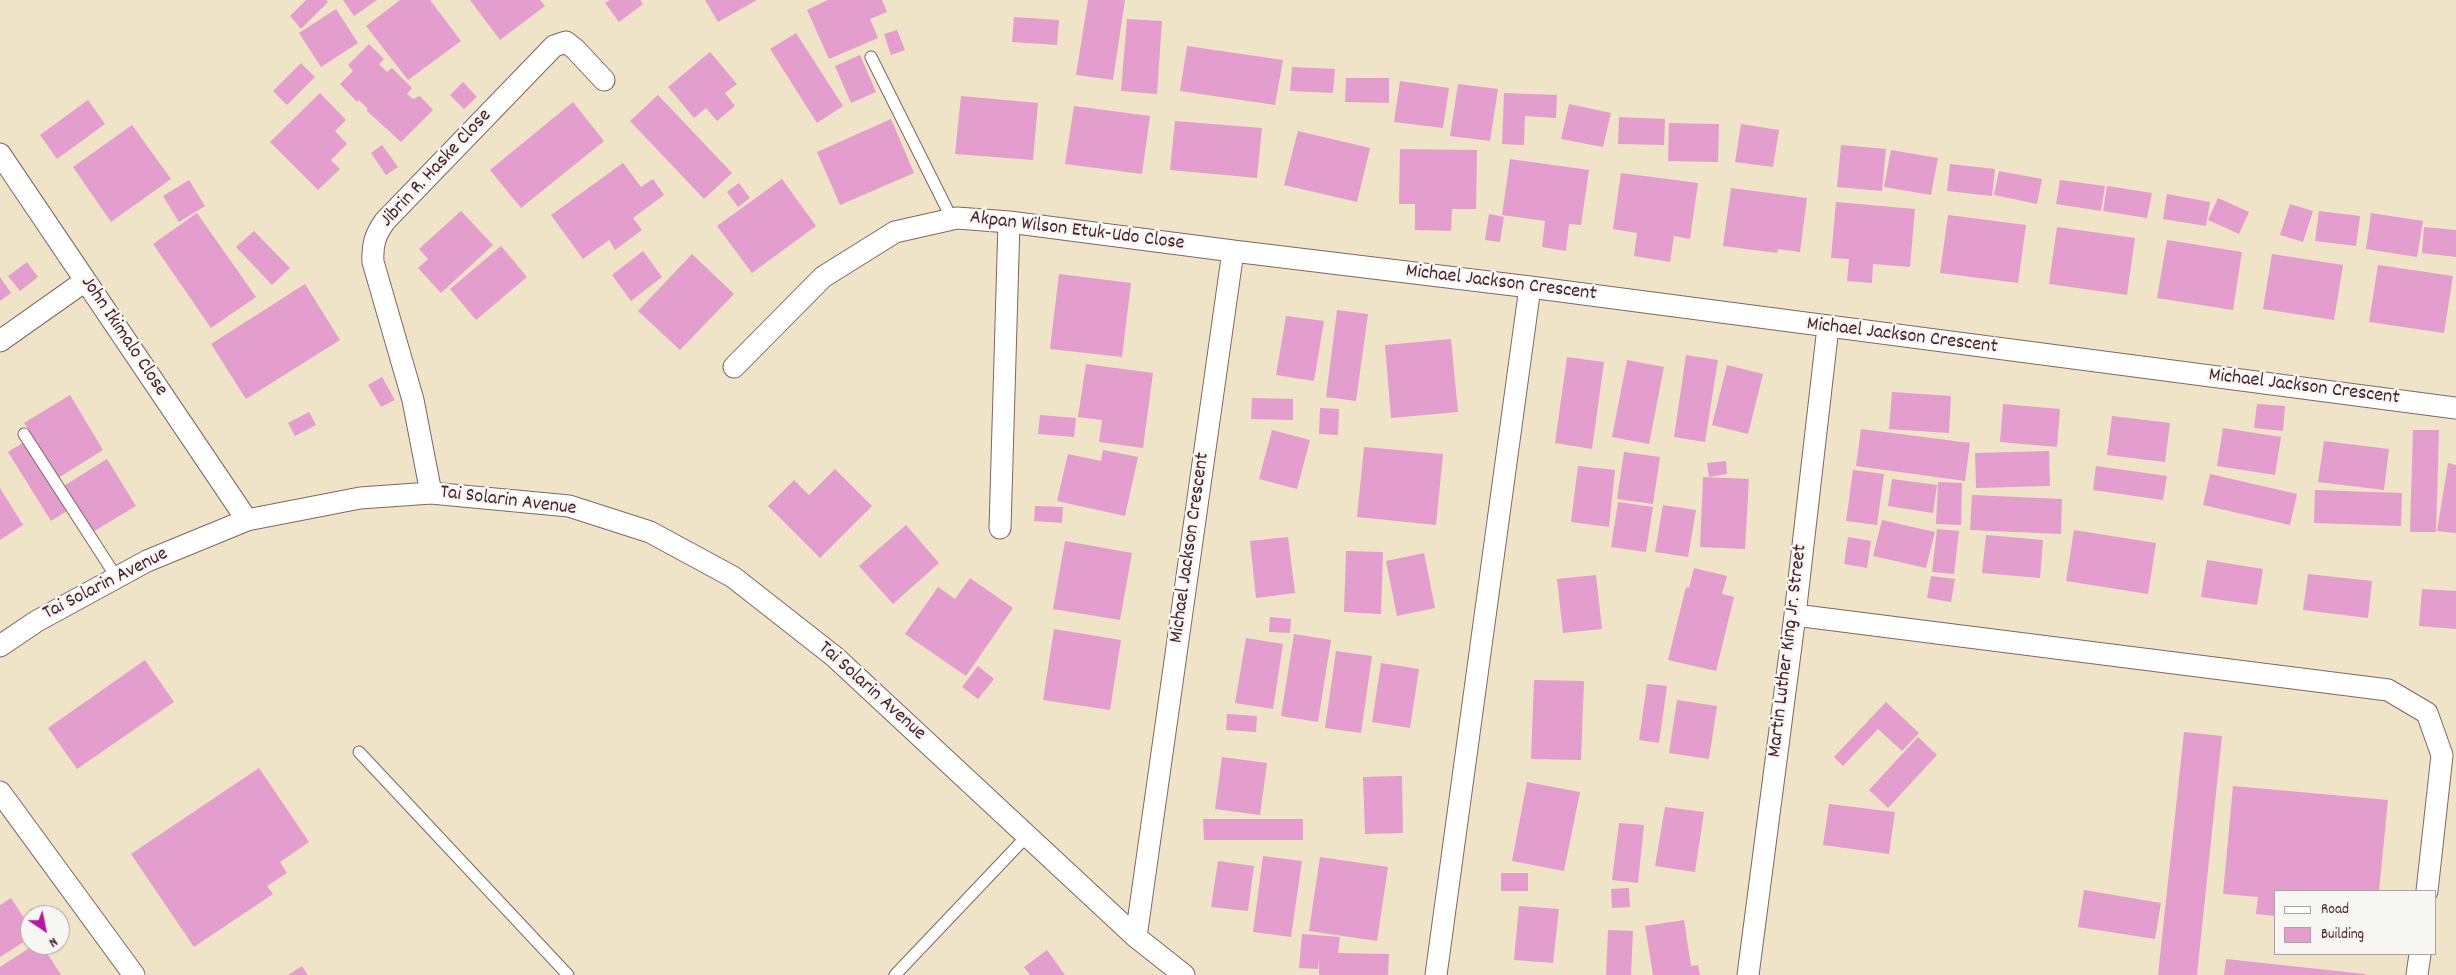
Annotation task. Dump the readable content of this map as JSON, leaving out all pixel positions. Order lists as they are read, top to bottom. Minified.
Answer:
{"streets":{"street":["Jibrin R. Haske Close","Akpan Wilson Etuk-Udo Close","Michael Jackson Crescent","John Ikimalo Close","Tai Solarin Avenue","Martin Luther King Jr. Street"]},"crossings":[["Jibrin R. Haske Close","Tai Solarin Avenue"],["Akpan Wilson Etuk-Udo Close","Michael Jackson Crescent"],["Michael Jackson Crescent","Tai Solarin Avenue"],["Michael Jackson Crescent","Martin Luther King Jr. Street"],["John Ikimalo Close","Tai Solarin Avenue"]],"legend":["Road","Building"],"north":"bottom right"}
